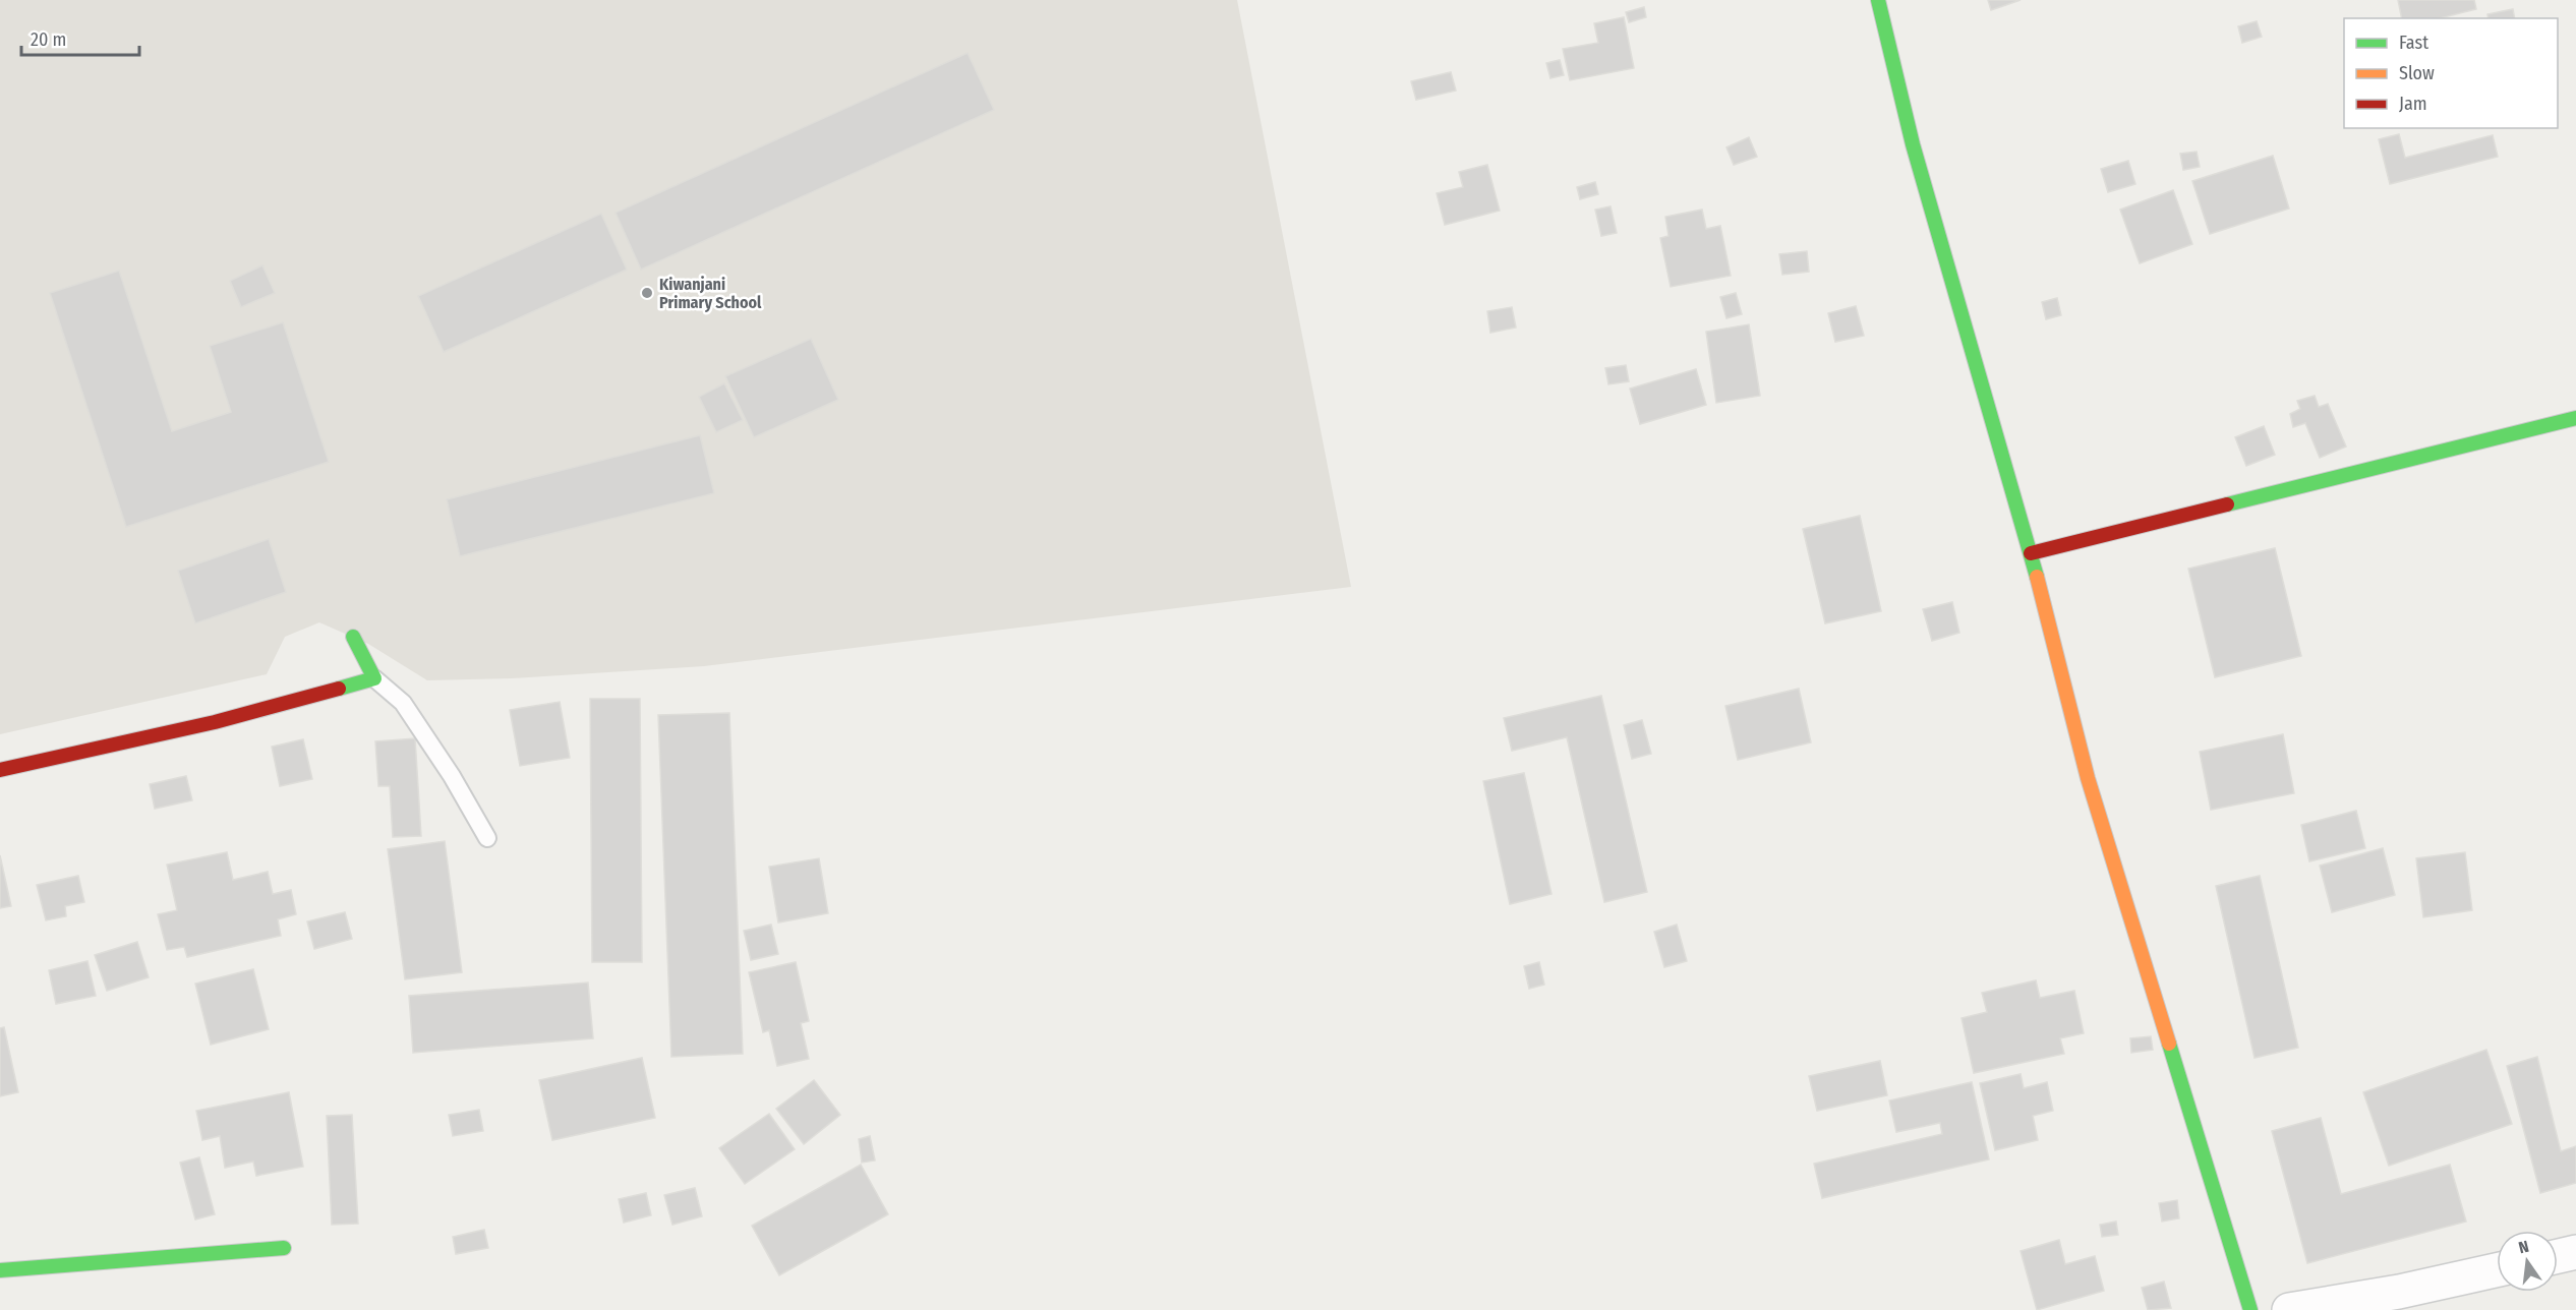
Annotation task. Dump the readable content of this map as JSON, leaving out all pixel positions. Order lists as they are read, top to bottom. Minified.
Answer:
{"places":["Kiwanjani Primary School"],"legend":["Fast","Slow","Jam"],"scale_bar":"20 m","north":"top"}
